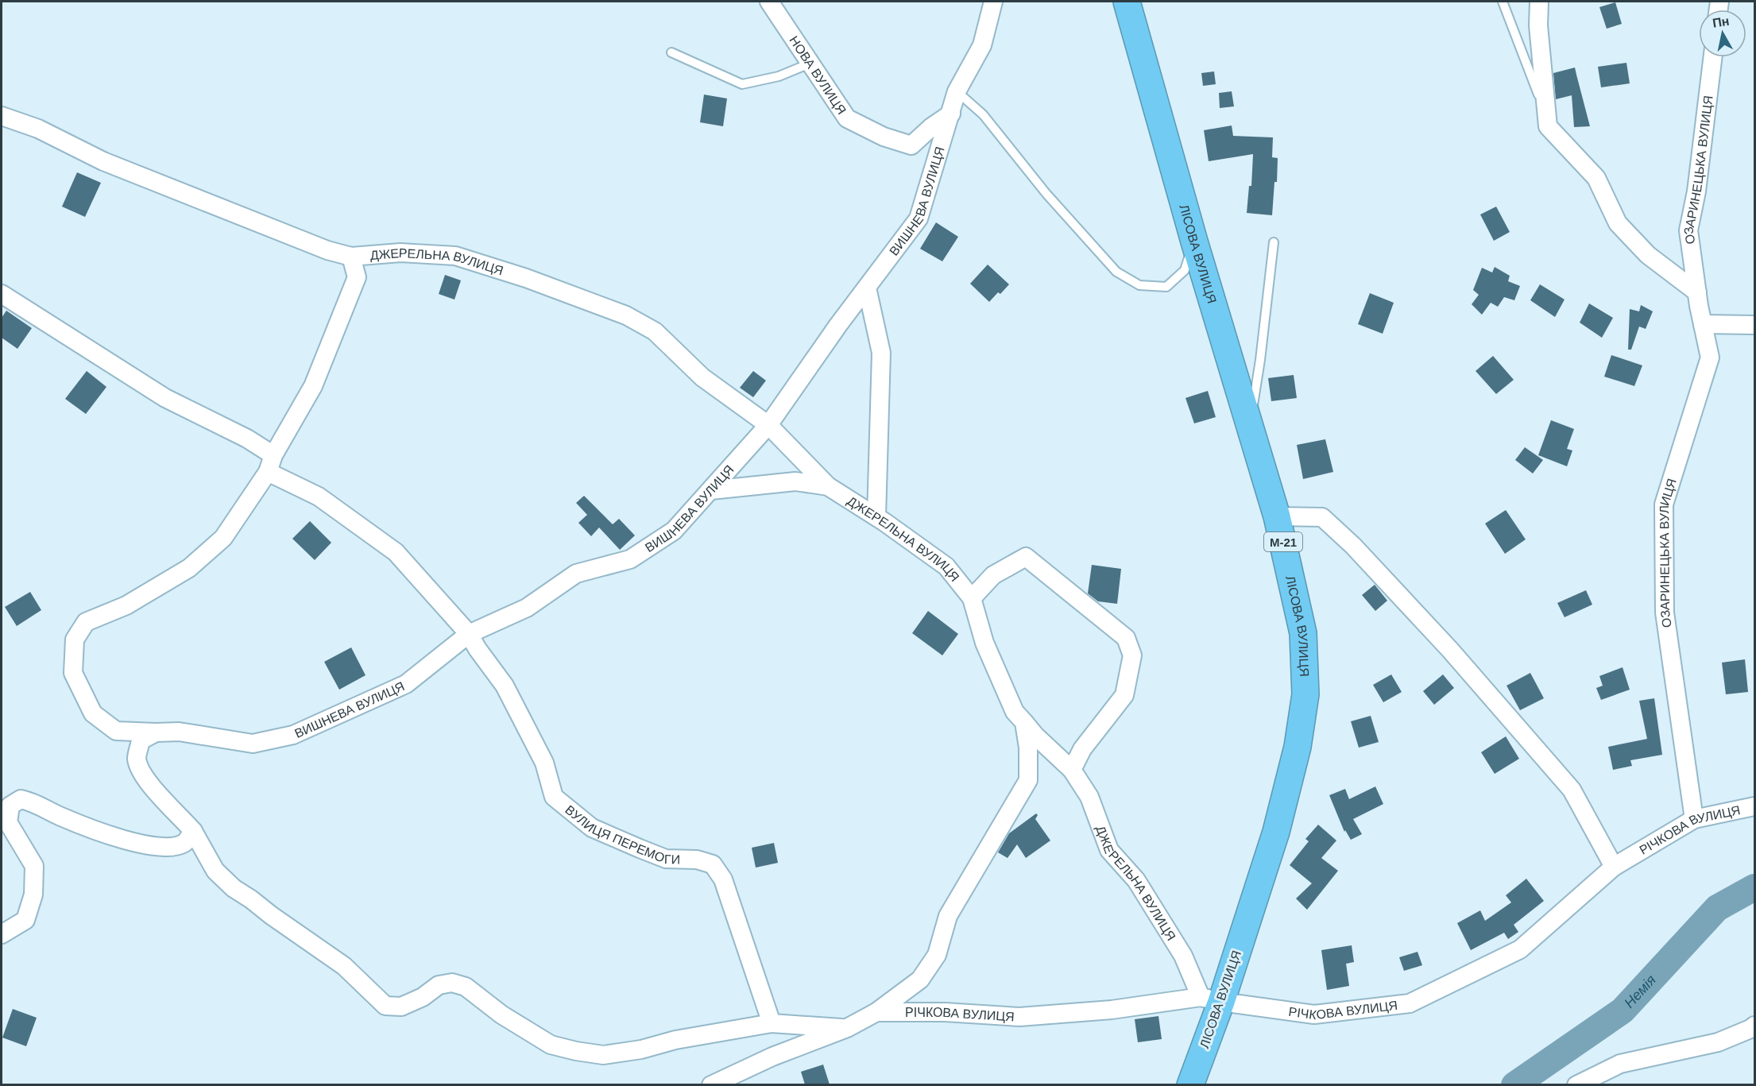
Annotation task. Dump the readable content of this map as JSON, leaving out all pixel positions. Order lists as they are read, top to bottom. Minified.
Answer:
{"streets":{"highway":["ЛІСОВА ВУЛИЦЯ","М-21"],"street":["НОВА ВУЛИЦЯ","ОЗАРИНЕЦЬКА ВУЛИЦЯ","ВИШНЕВА ВУЛИЦЯ","ДЖЕРЕЛЬНА ВУЛИЦЯ","РІЧКОВА ВУЛИЦЯ","ВУЛИЦЯ ПЕРЕМОГИ"]},"crossings":[["НОВА ВУЛИЦЯ","ВИШНЕВА ВУЛИЦЯ"],["ОЗАРИНЕЦЬКА ВУЛИЦЯ","РІЧКОВА ВУЛИЦЯ"],["ВИШНЕВА ВУЛИЦЯ","ДЖЕРЕЛЬНА ВУЛИЦЯ"],["ВИШНЕВА ВУЛИЦЯ","ВУЛИЦЯ ПЕРЕМОГИ"],["ЛІСОВА ВУЛИЦЯ","ДЖЕРЕЛЬНА ВУЛИЦЯ"],["ЛІСОВА ВУЛИЦЯ","РІЧКОВА ВУЛИЦЯ"],["ДЖЕРЕЛЬНА ВУЛИЦЯ","РІЧКОВА ВУЛИЦЯ"]],"water":["Немія"],"north":"top"}
